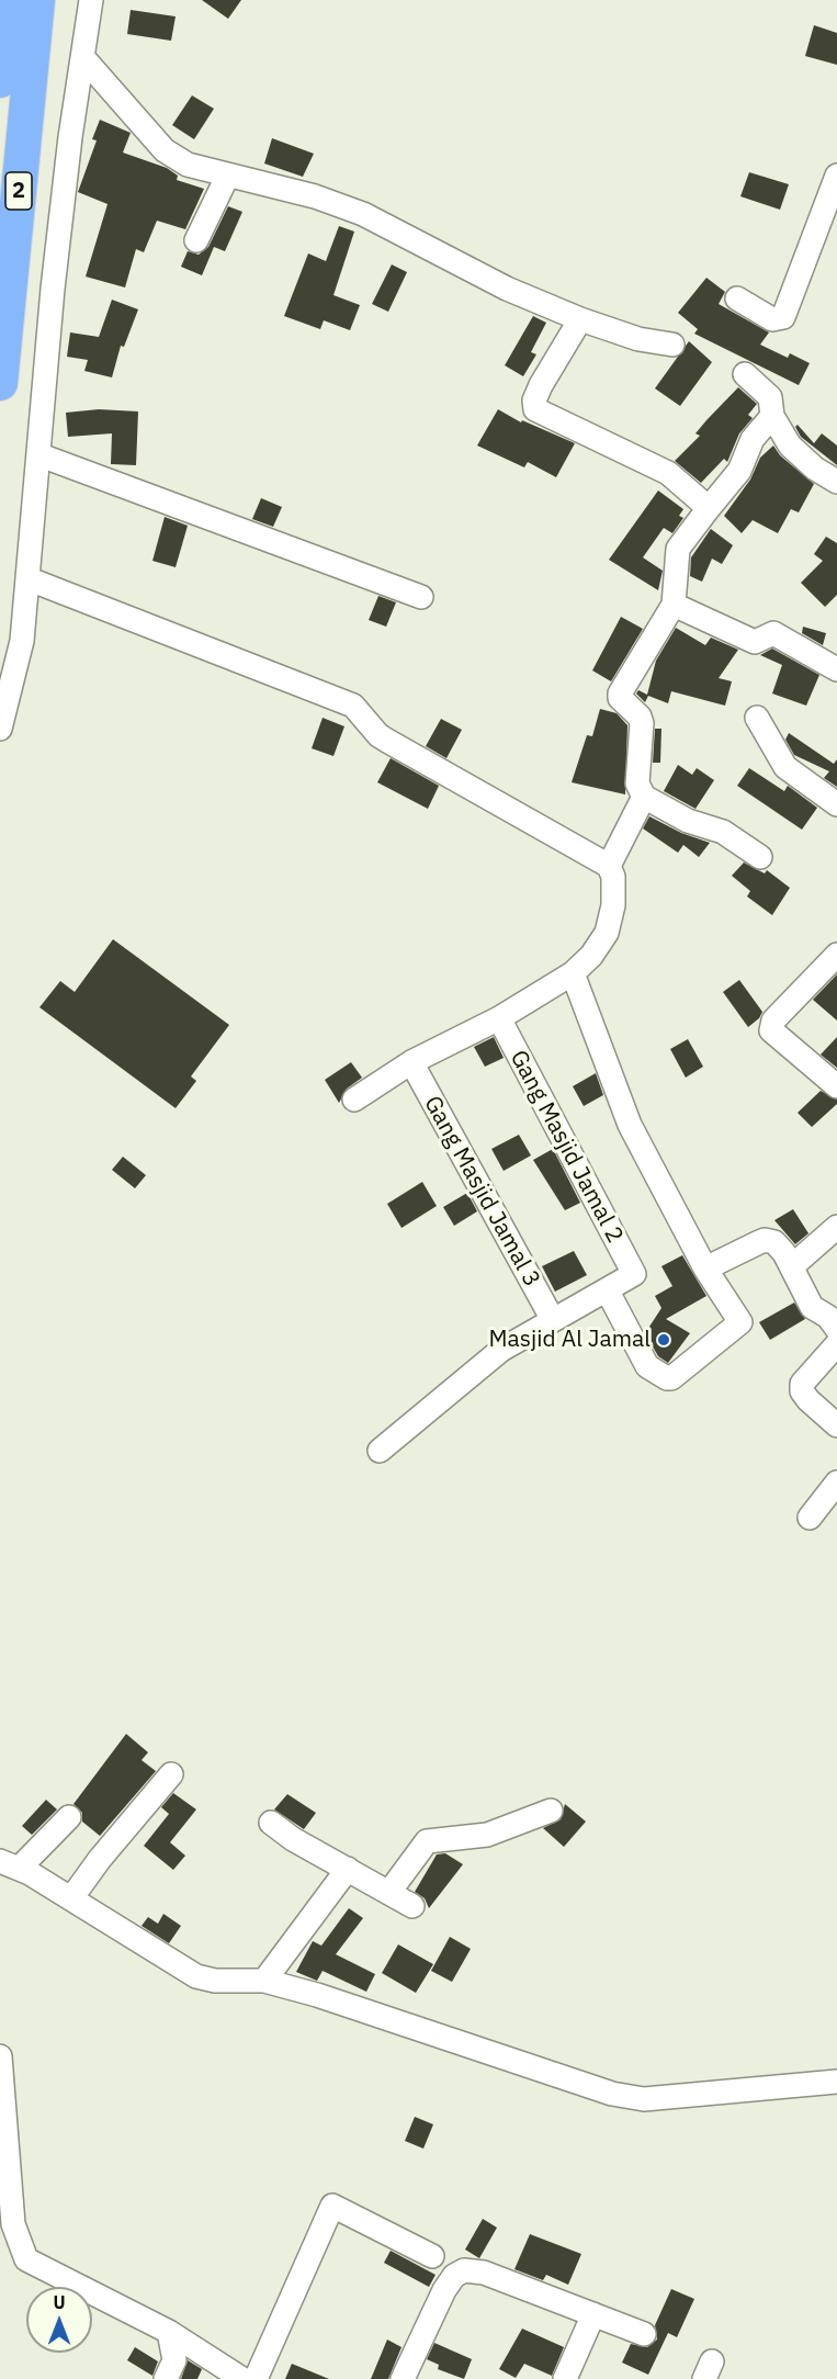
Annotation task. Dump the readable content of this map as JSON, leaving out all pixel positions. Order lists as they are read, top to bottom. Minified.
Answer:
{"streets":{"highway":["2"],"street":["Gang Masjid Jamal 2","Gang Masjid Jamal 3"]},"places":["Masjid Al Jamal"],"north":"top"}
